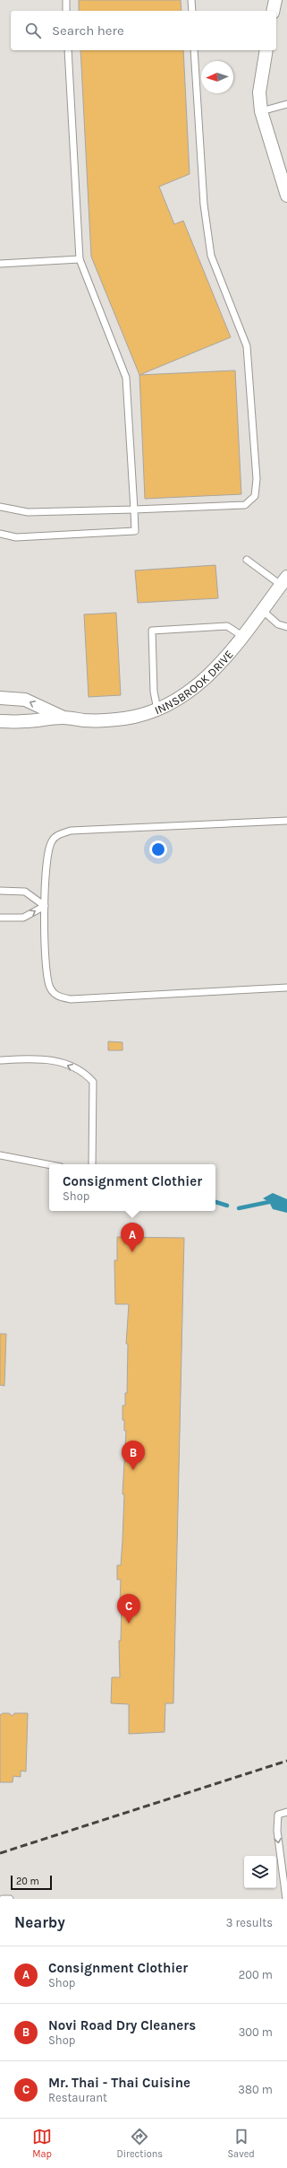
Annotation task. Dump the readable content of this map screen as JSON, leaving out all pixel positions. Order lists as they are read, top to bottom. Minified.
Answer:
{"streets":{"street":["INNSBROOK DRIVE"]},"scale_bar":"20 m","north":"left","page":{"search":"Search here","popup":["Consignment Clothier","Shop"],"pins":["A","B","C"],"scale":"20 m","heading":["Nearby","3 results"],"list":[{"mark":"A","name":"Consignment Clothier","note":"Shop","value":"200 m"},{"mark":"B","name":"Novi Road Dry Cleaners","note":"Shop","value":"300 m"},{"mark":"C","name":"Mr. Thai - Thai Cuisine","note":"Restaurant","value":"380 m"}],"nav":["Map","Directions","Saved"]}}
